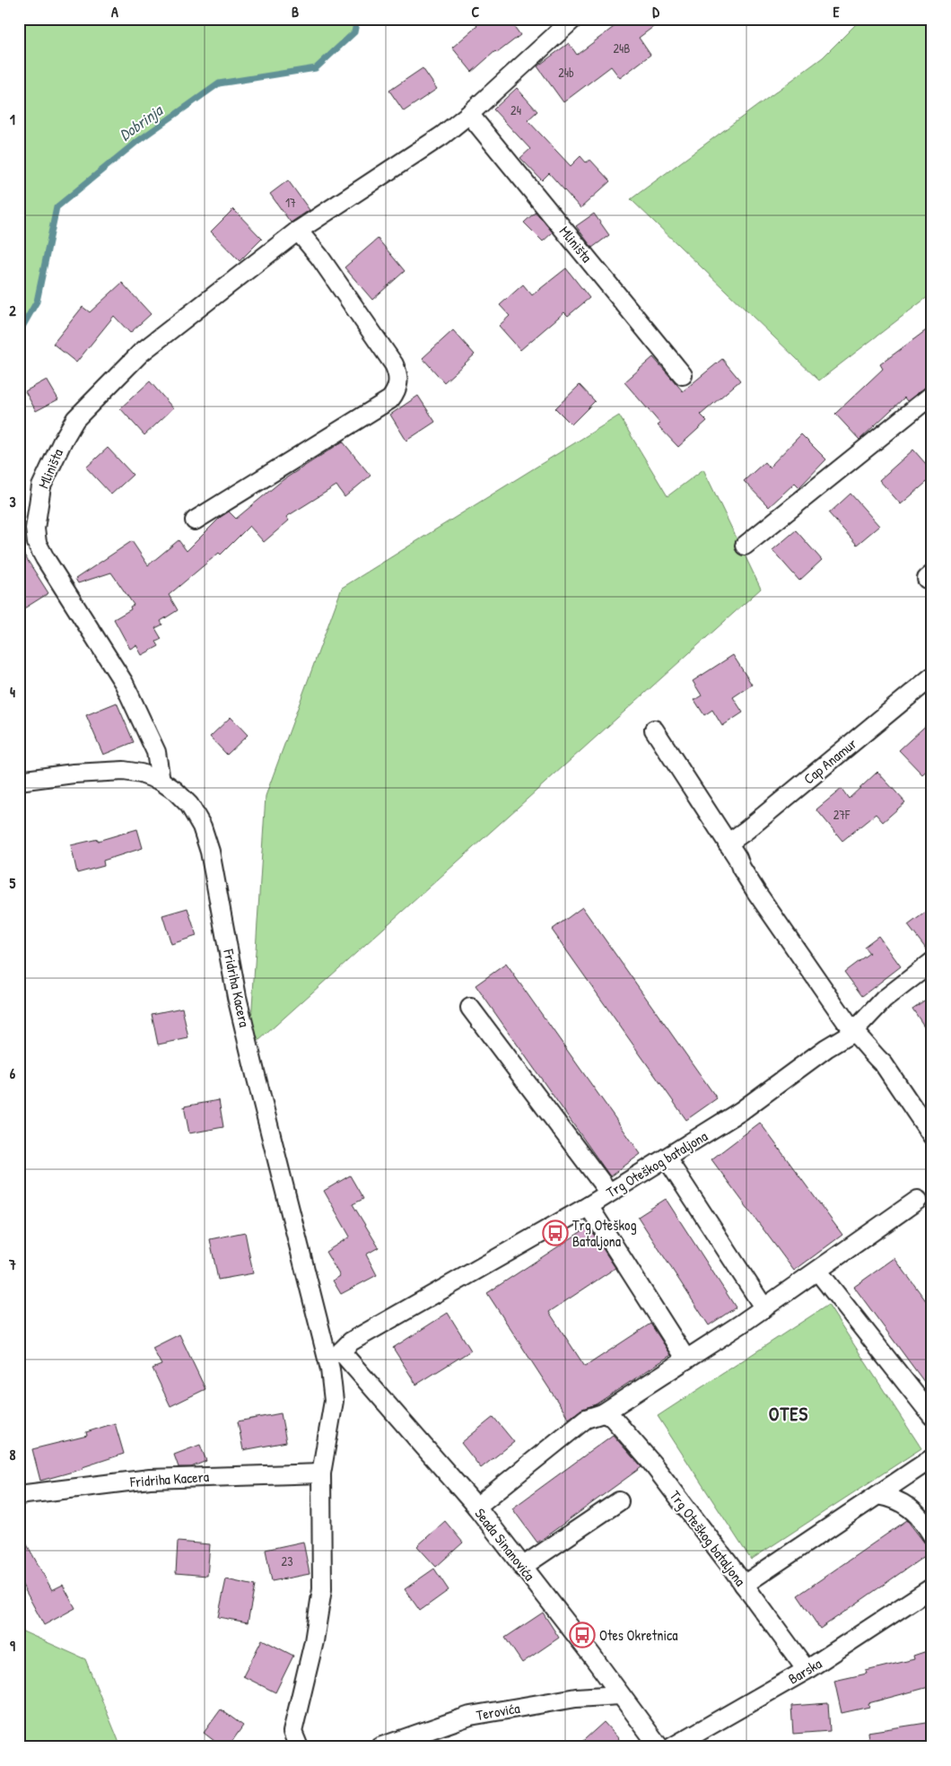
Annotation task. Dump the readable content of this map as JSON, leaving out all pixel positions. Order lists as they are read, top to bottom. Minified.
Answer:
{"streets":{"street":["Mliništa","Cap Anamur","Fridriha Kacera","Trg Oteškog bataljona","Seada Sinanovića","Barska","Terovića"]},"crossings":[["Mliništa","Fridriha Kacera"],["Fridriha Kacera","Trg Oteškog bataljona"],["Fridriha Kacera","Seada Sinanovića"],["Trg Oteškog bataljona","Seada Sinanovića"],["Trg Oteškog bataljona","Barska"],["Seada Sinanovića","Terovića"]],"districts":["OTES"],"water":["Dobrinja"],"places":{"bus stop":["Trg Oteškog Bataljona","Otes Okretnica"]},"house_numbers":["24B","24b","24","17","27F","23"],"grid":{"columns":["A","B","C","D","E"],"rows":["1","2","3","4","5","6","7","8","9"]}}
